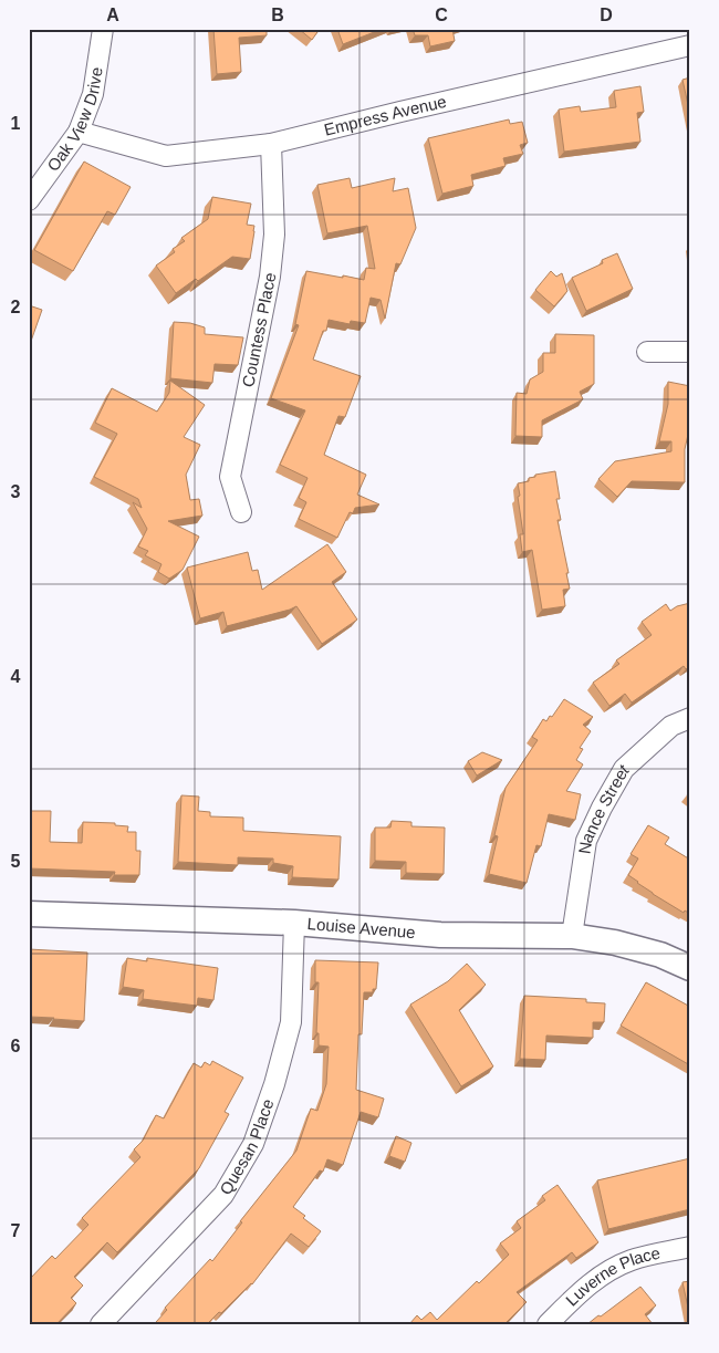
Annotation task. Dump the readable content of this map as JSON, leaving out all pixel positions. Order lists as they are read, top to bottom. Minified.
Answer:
{"streets":{"street":["Empress Avenue","Oak View Drive","Countess Place","Nance Street","Louise Avenue","Quesan Place","Luverne Place"]},"crossings":[["Empress Avenue","Oak View Drive"],["Empress Avenue","Countess Place"],["Nance Street","Louise Avenue"],["Louise Avenue","Quesan Place"]],"grid":{"columns":["A","B","C","D"],"rows":["1","2","3","4","5","6","7"]}}
